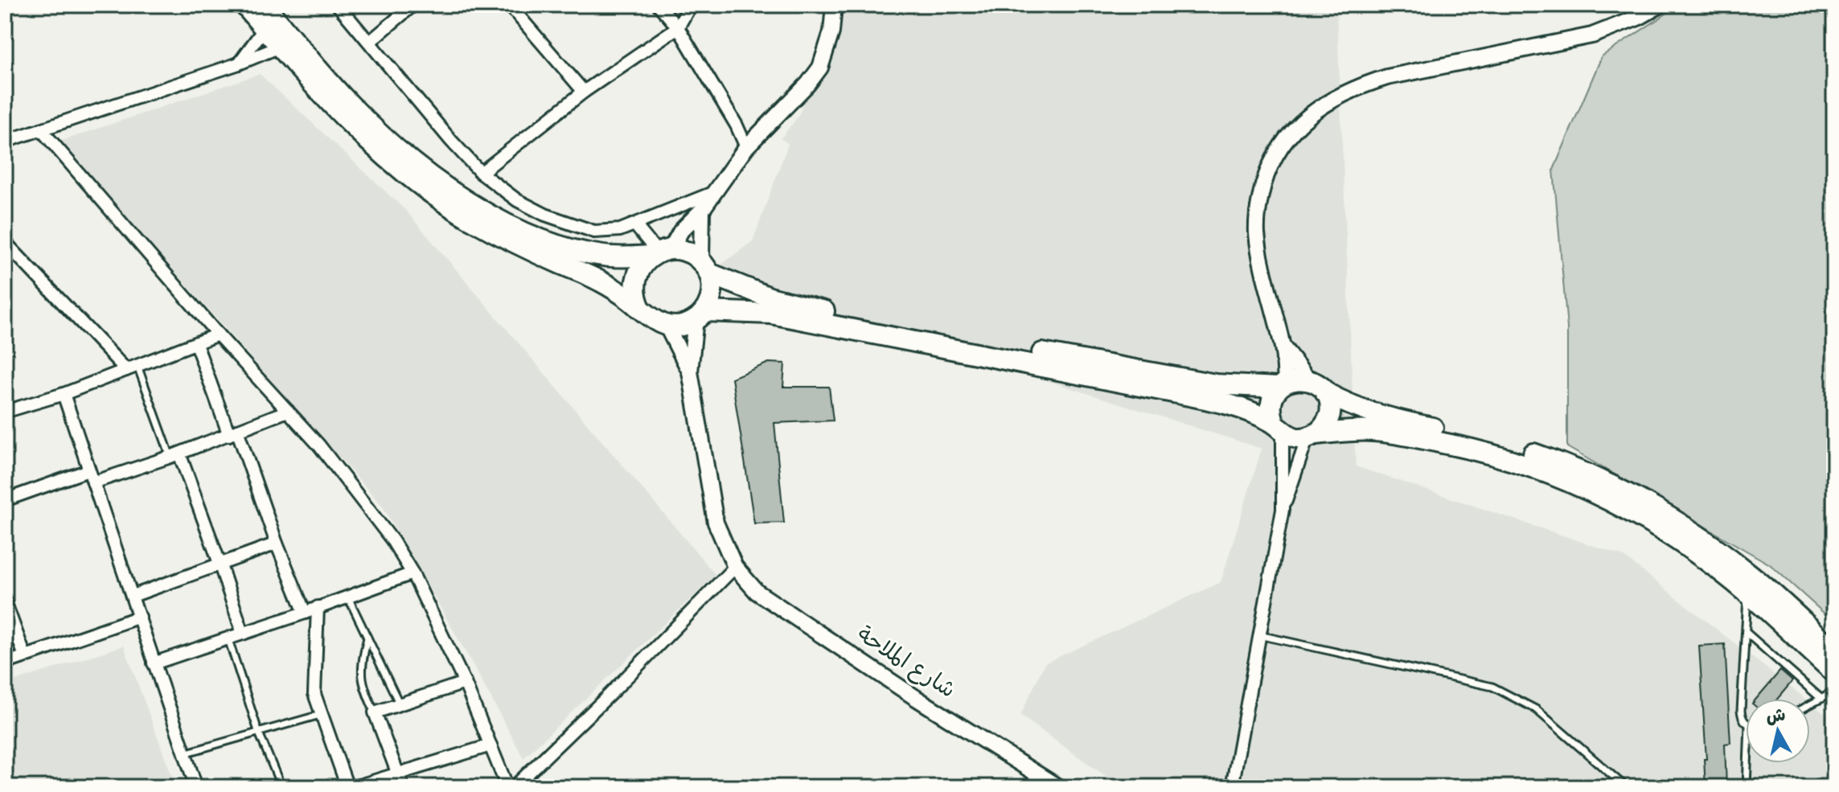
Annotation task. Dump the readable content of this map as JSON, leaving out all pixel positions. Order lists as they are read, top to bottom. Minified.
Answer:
{"streets":{"street":["شارع الملاحة"]},"north":"top"}
